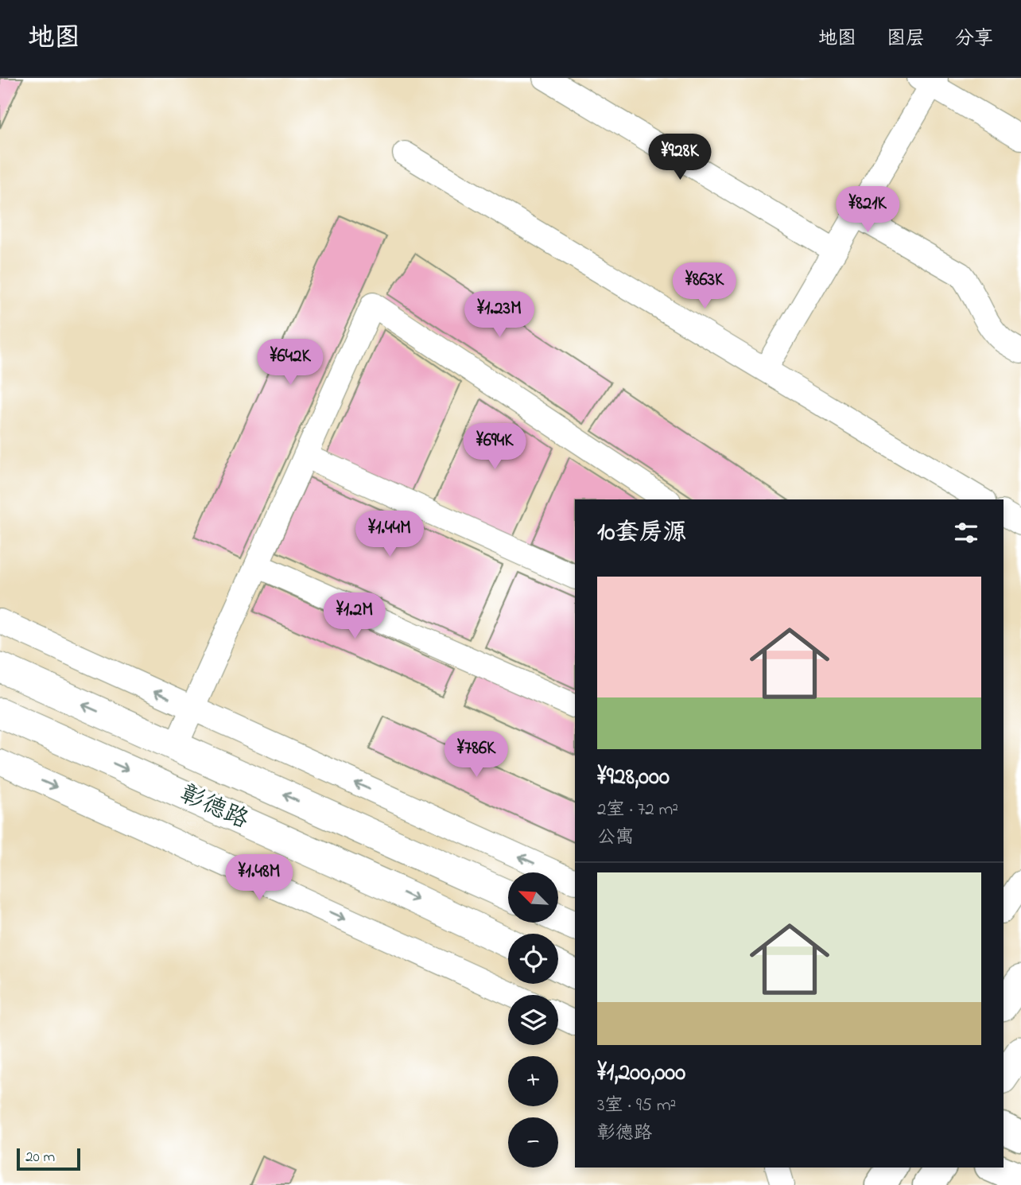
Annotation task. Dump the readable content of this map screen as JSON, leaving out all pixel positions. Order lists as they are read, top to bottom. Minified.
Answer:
{"streets":{"main road":["彰德路"]},"scale_bar":"20 m","north":"top left","page":{"header":"地图","nav":["地图","图层","分享"],"price":["¥928K","¥821K","¥863K","¥1.23M","¥642K","¥694K","¥1.44M","¥1.2M","¥786K","¥1.48M"],"heading":"10套房源","list":[{"name":"¥928,000","note":"2室 · 72 m² · 公寓"},{"name":"¥1,200,000","note":"3室 · 95 m² · 彰德路"}],"map_buttons":["+","−"],"scale":"20 m"}}
